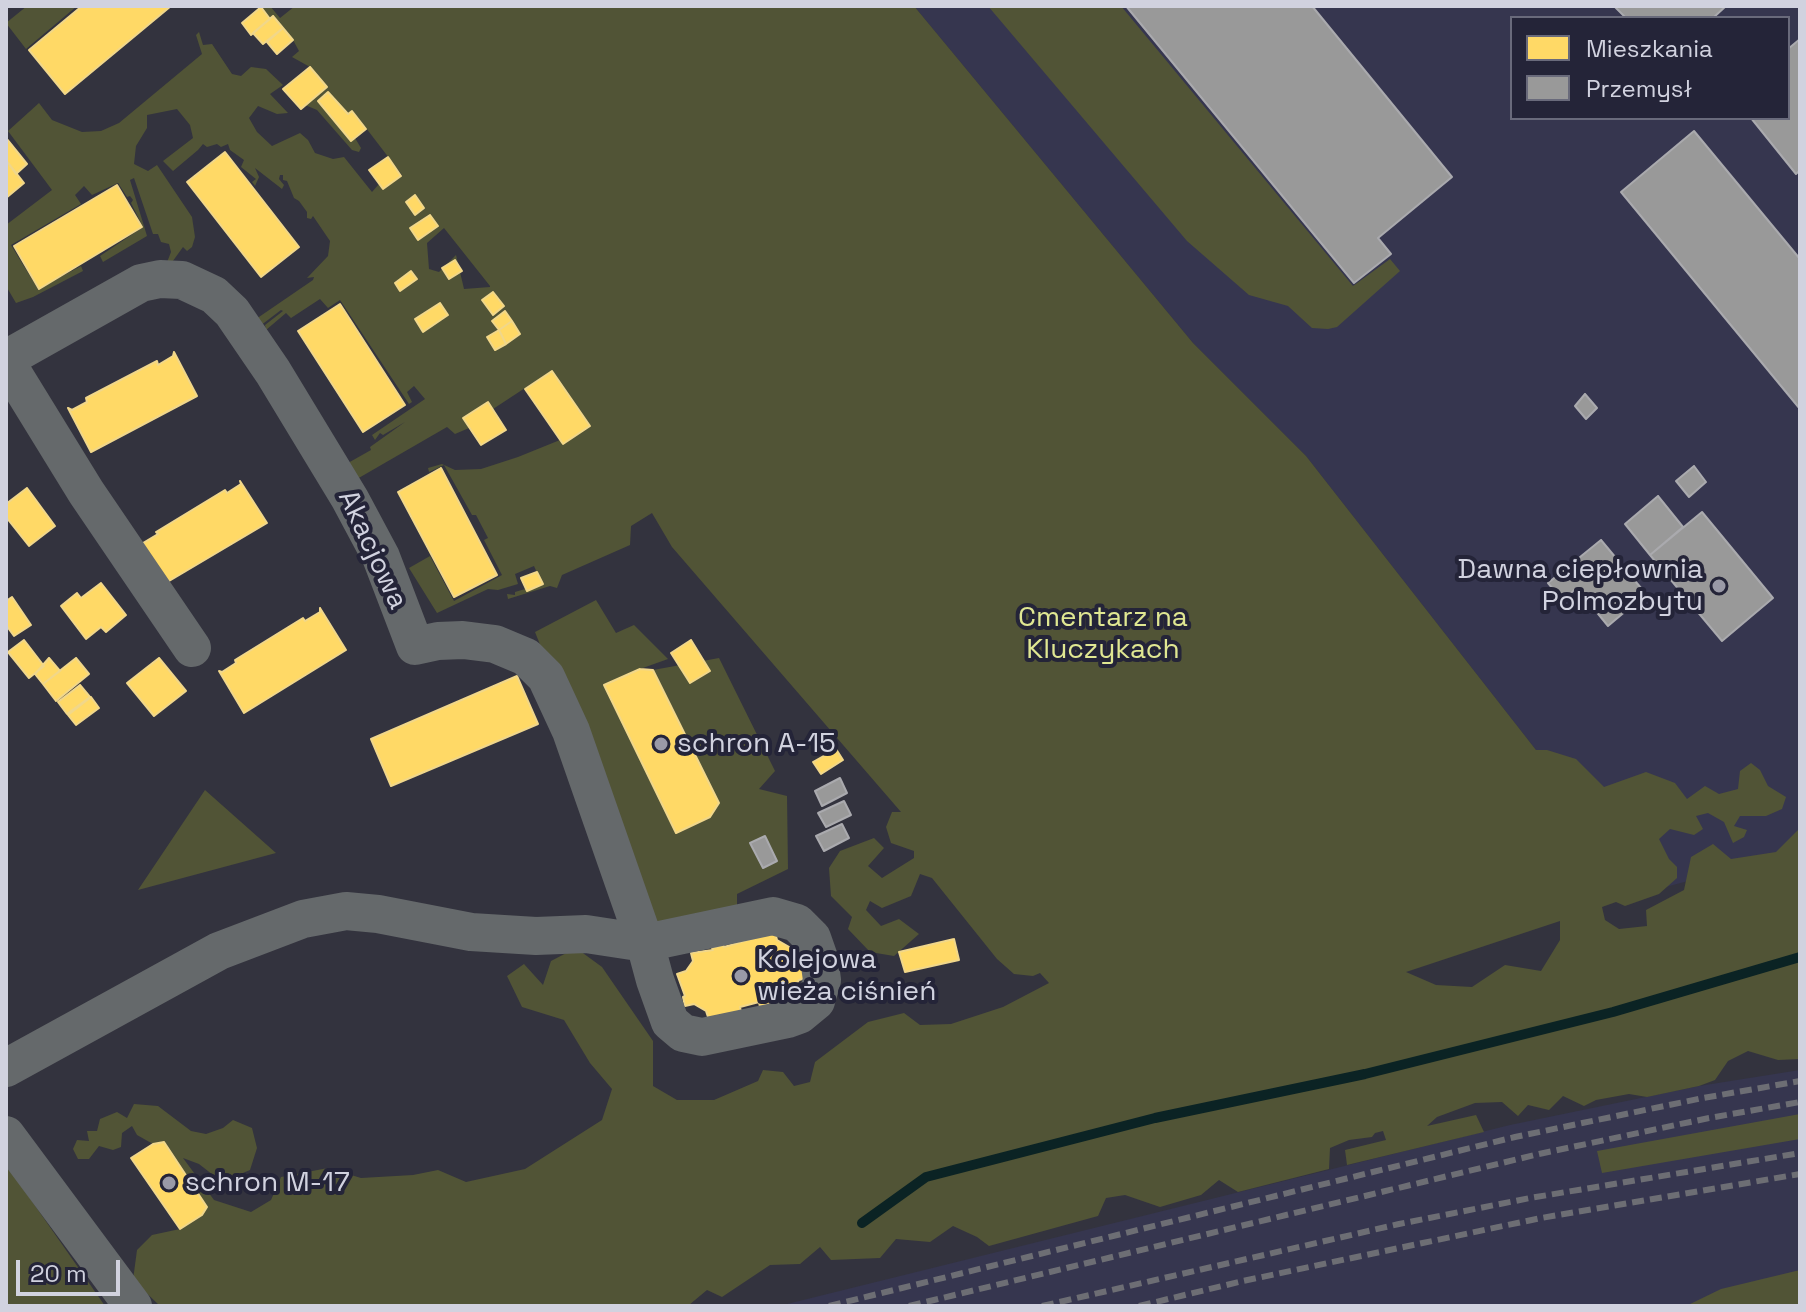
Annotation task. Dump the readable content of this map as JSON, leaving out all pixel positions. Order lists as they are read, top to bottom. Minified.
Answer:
{"streets":{"street":["Akacjowa"]},"parks":["Cmentarz na Kluczykach"],"places":["Dawna ciepłownia Polmozbytu","schron A-15","Kolejowa wieża ciśnień","schron M-17"],"legend":["Mieszkania","Przemysł"],"scale_bar":"20 m"}
